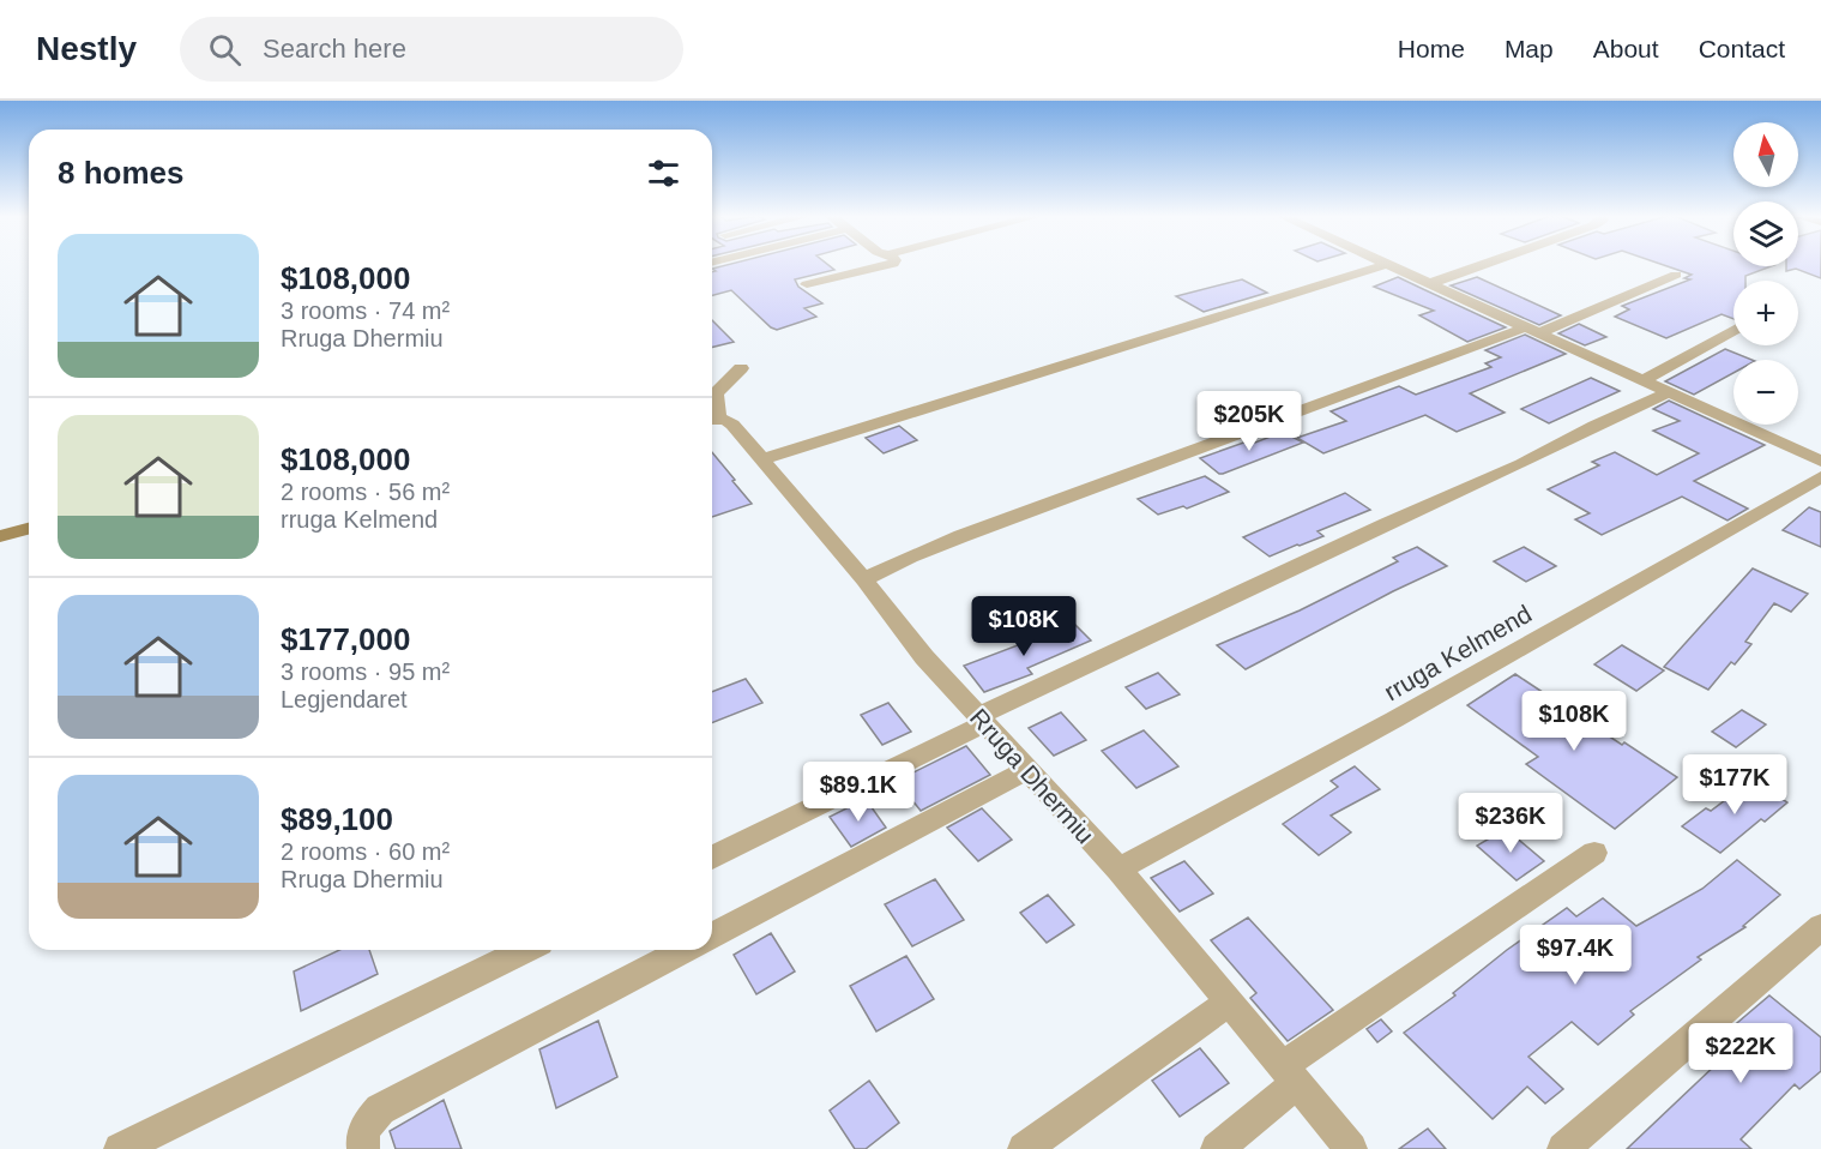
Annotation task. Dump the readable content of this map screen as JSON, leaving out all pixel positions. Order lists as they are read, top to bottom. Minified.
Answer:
{"streets":{"street":["rruga Kelmend","Rruga Dhermiu"]},"crossings":[["rruga Kelmend","Rruga Dhermiu"]],"north":"top","page":{"header":"Nestly","search":"Search here","nav":["Home","Map","About","Contact"],"map_buttons":["+","−"],"heading":"8 homes","list":[{"name":"$108,000","note":"3 rooms · 74 m² · Rruga Dhermiu"},{"name":"$108,000","note":"2 rooms · 56 m² · rruga Kelmend"},{"name":"$177,000","note":"3 rooms · 95 m² · Legjendaret"},{"name":"$89,100","note":"2 rooms · 60 m² · Rruga Dhermiu"}],"price":["$205K","$108K","$108K","$177K","$89.1K","$236K","$97.4K","$222K"]}}
